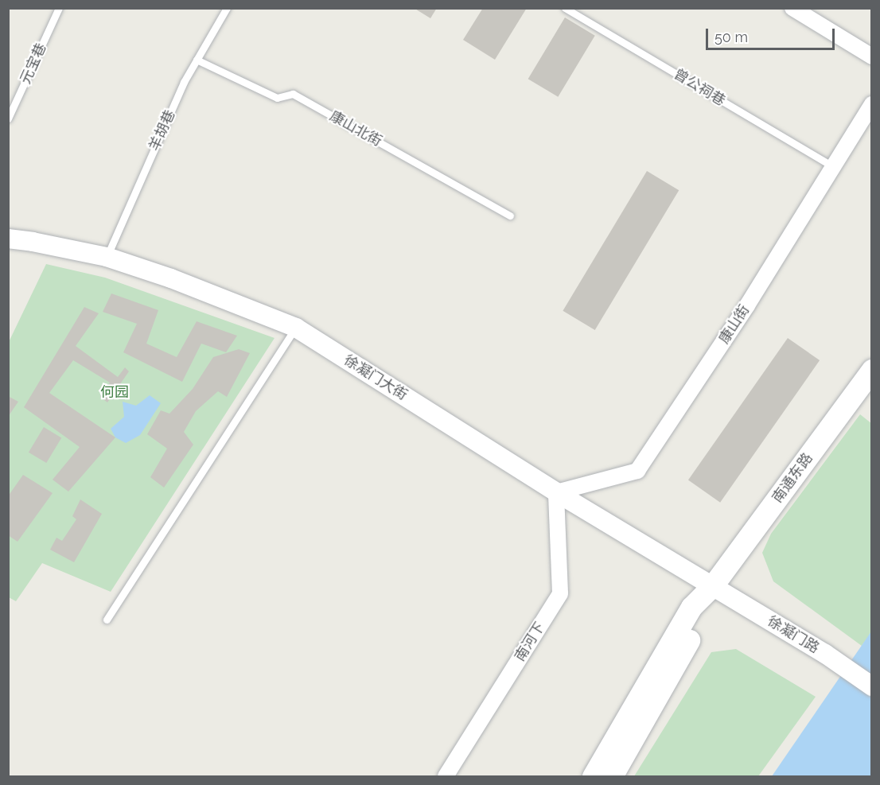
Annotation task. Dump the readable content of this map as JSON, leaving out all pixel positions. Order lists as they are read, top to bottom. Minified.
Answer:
{"streets":{"main road":["南通东路"],"street":["康山街","徐凝门大街","徐凝门路","南河下"],"lane":["元宝巷","曾公祠巷","康山北街","羊胡巷"]},"crossings":[["曾公祠巷","康山街"],["康山北街","羊胡巷"],["羊胡巷","徐凝门大街"],["康山街","徐凝门大街"],["康山街","南河下"],["徐凝门大街","南通东路"],["徐凝门大街","徐凝门路"],["徐凝门大街","南河下"],["南通东路","徐凝门路"]],"parks":["何园"],"scale_bar":"50 m"}
